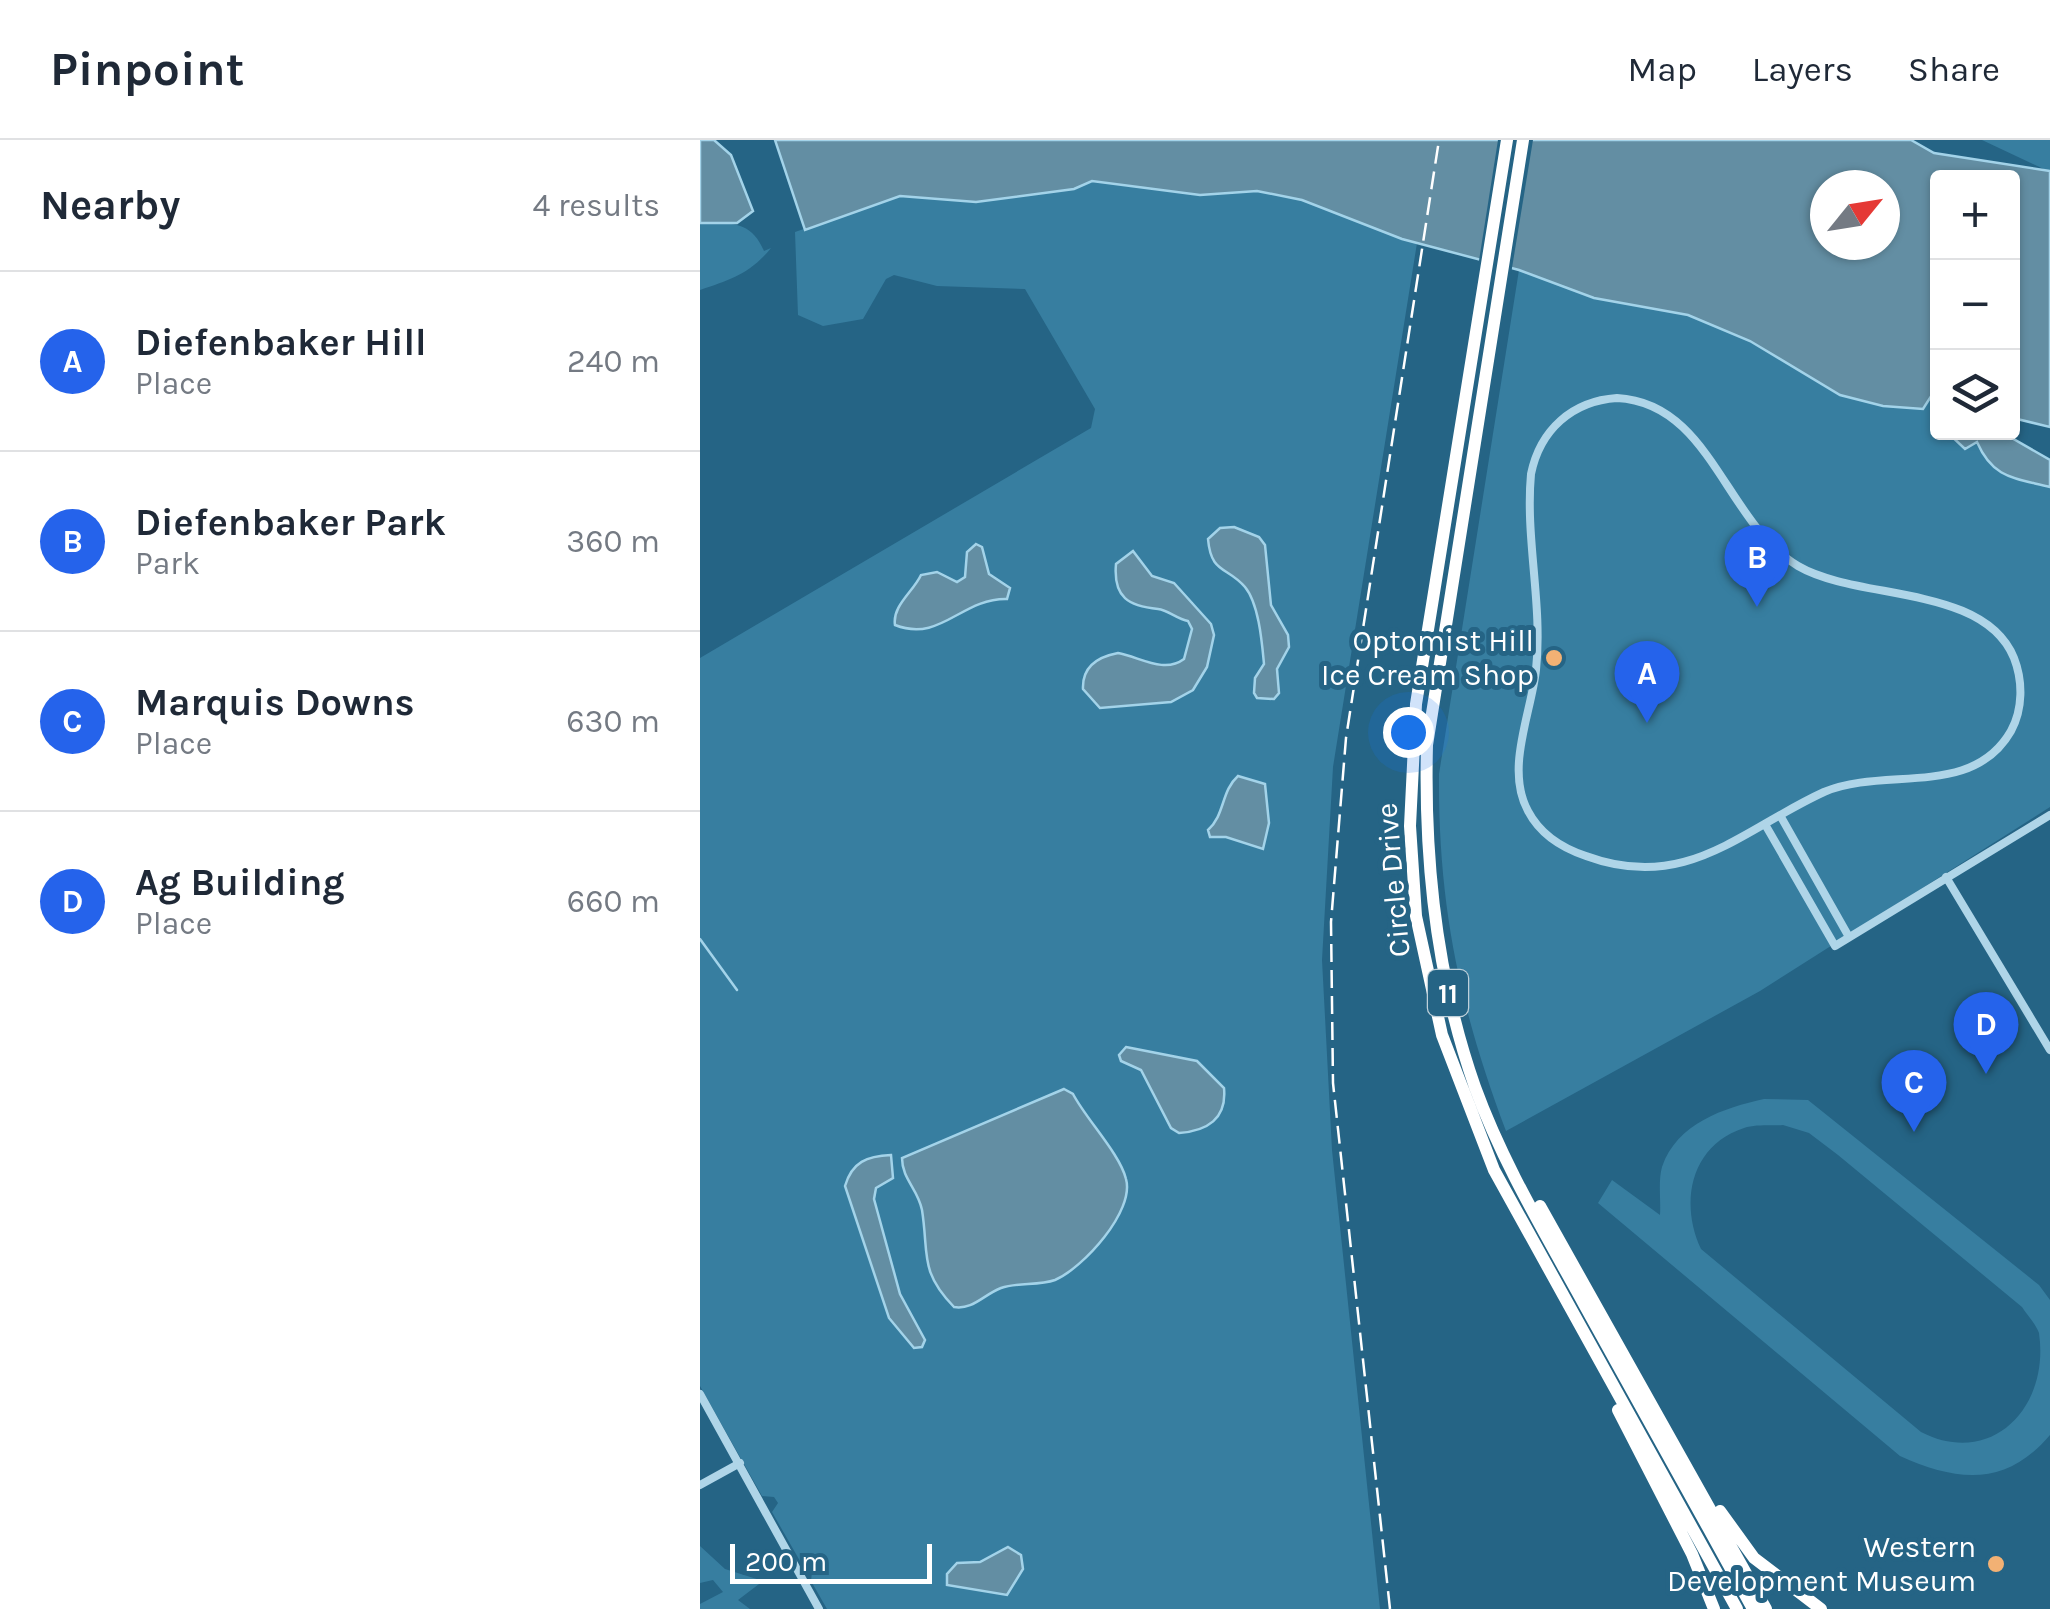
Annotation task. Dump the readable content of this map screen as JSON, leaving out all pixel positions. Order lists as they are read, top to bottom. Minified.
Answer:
{"streets":{"highway":["Circle Drive","11"]},"places":["Optomist Hill Ice Cream Shop","Western Development Museum"],"scale_bar":"200 m","north":"top right","page":{"header":"Pinpoint","nav":["Map","Layers","Share"],"heading":["Nearby","4 results"],"map_buttons":["+","−"],"list":[{"mark":"A","name":"Diefenbaker Hill","note":"Place","value":"240 m"},{"mark":"B","name":"Diefenbaker Park","note":"Park","value":"360 m"},{"mark":"C","name":"Marquis Downs","note":"Place","value":"630 m"},{"mark":"D","name":"Ag Building","note":"Place","value":"660 m"}],"pins":["B","A","D","C"],"scale":"200 m"}}
